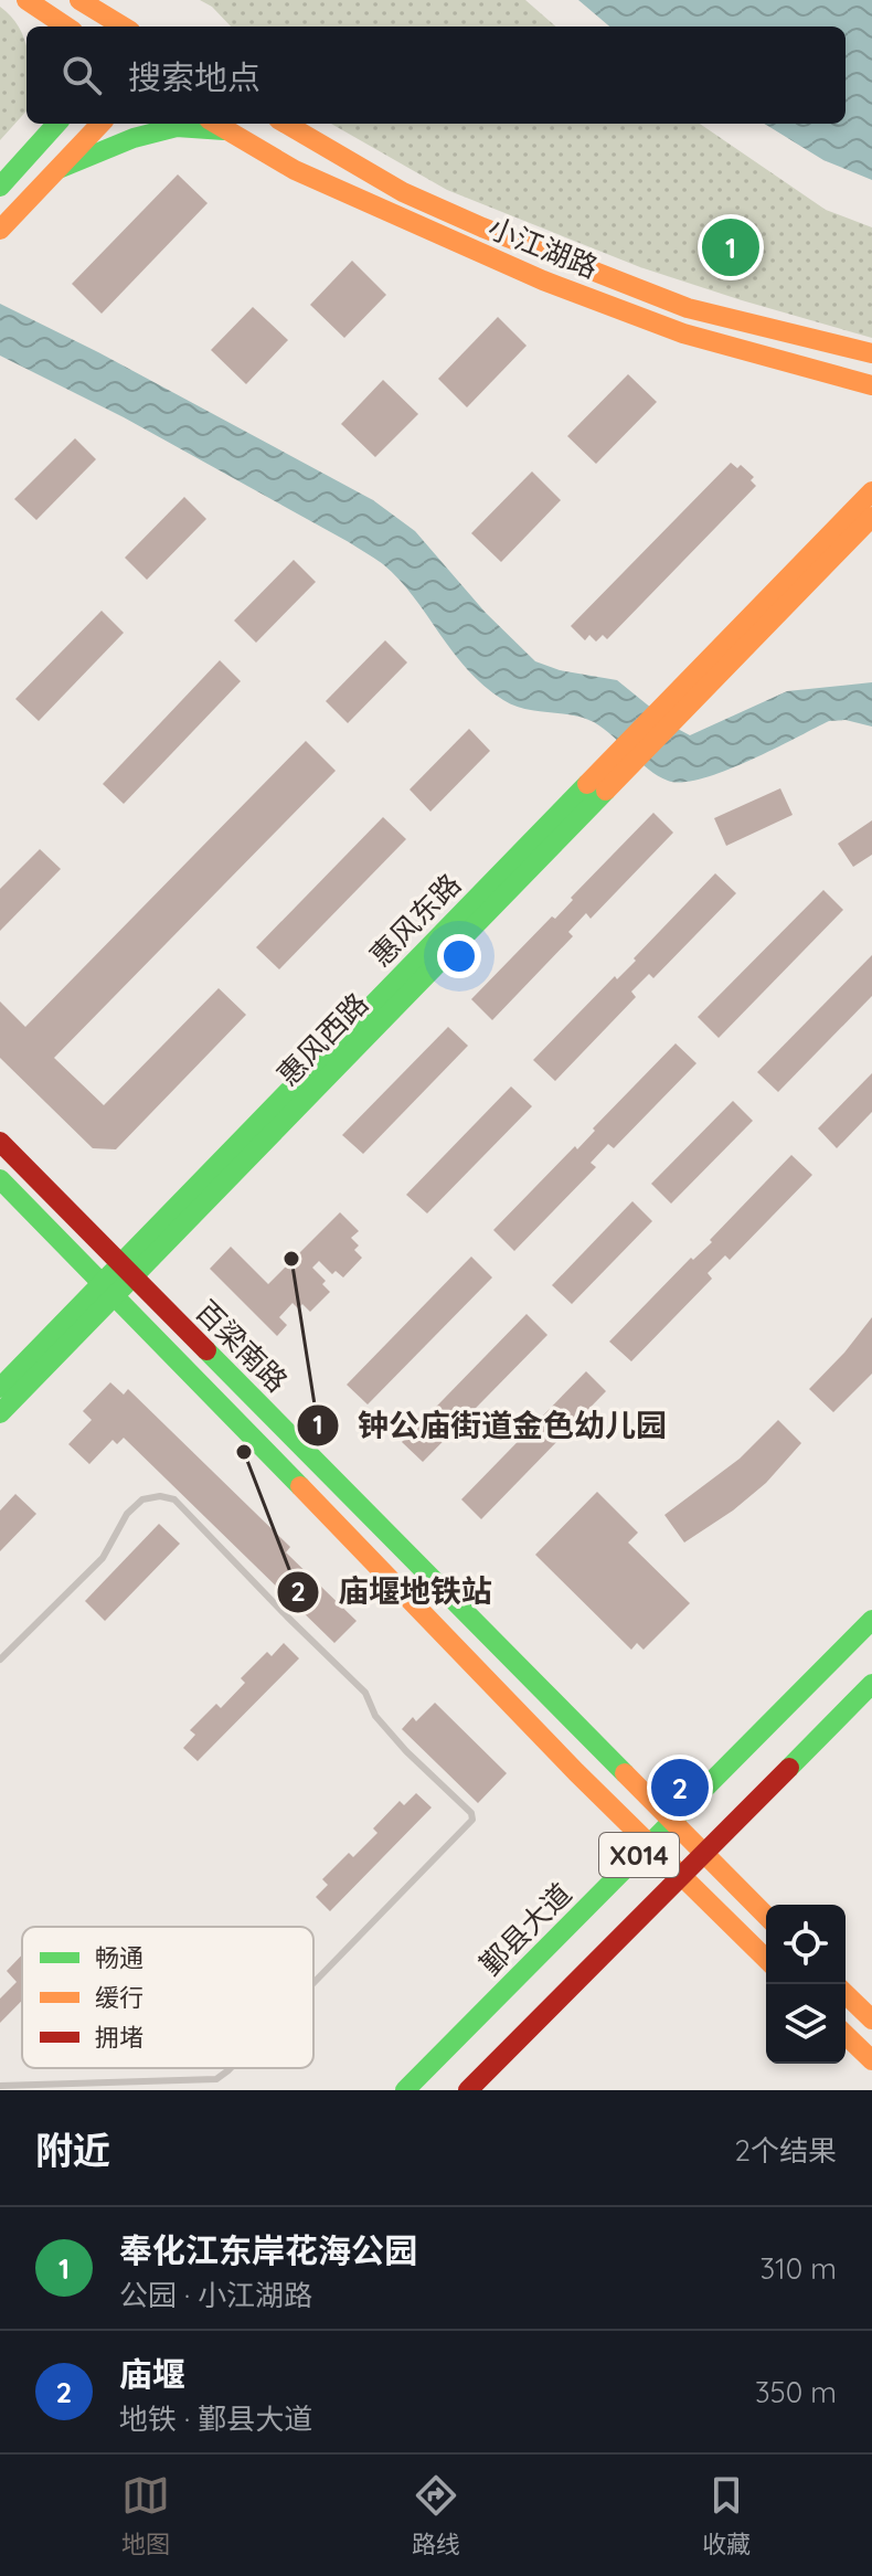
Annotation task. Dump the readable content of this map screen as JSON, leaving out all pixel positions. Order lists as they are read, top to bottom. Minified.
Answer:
{"streets":{"street":["小江湖路","惠风东路","惠风西路","百梁南路","X014","鄞县大道"]},"crossings":[["惠风东路","惠风西路"],["惠风东路","百梁南路"],["惠风西路","百梁南路"],["百梁南路","X014"],["百梁南路","鄞县大道"]],"places":["钟公庙街道金色幼儿园","庙堰地铁站"],"legend":["畅通","缓行","拥堵"],"page":{"search":"搜索地点","pins":["1","2"],"heading":["附近","2个结果"],"list":[{"mark":"1","name":"奉化江东岸花海公园","note":"公园 · 小江湖路","value":"310 m"},{"mark":"2","name":"庙堰","note":"地铁 · 鄞县大道","value":"350 m"}],"nav":["地图","路线","收藏"]}}
